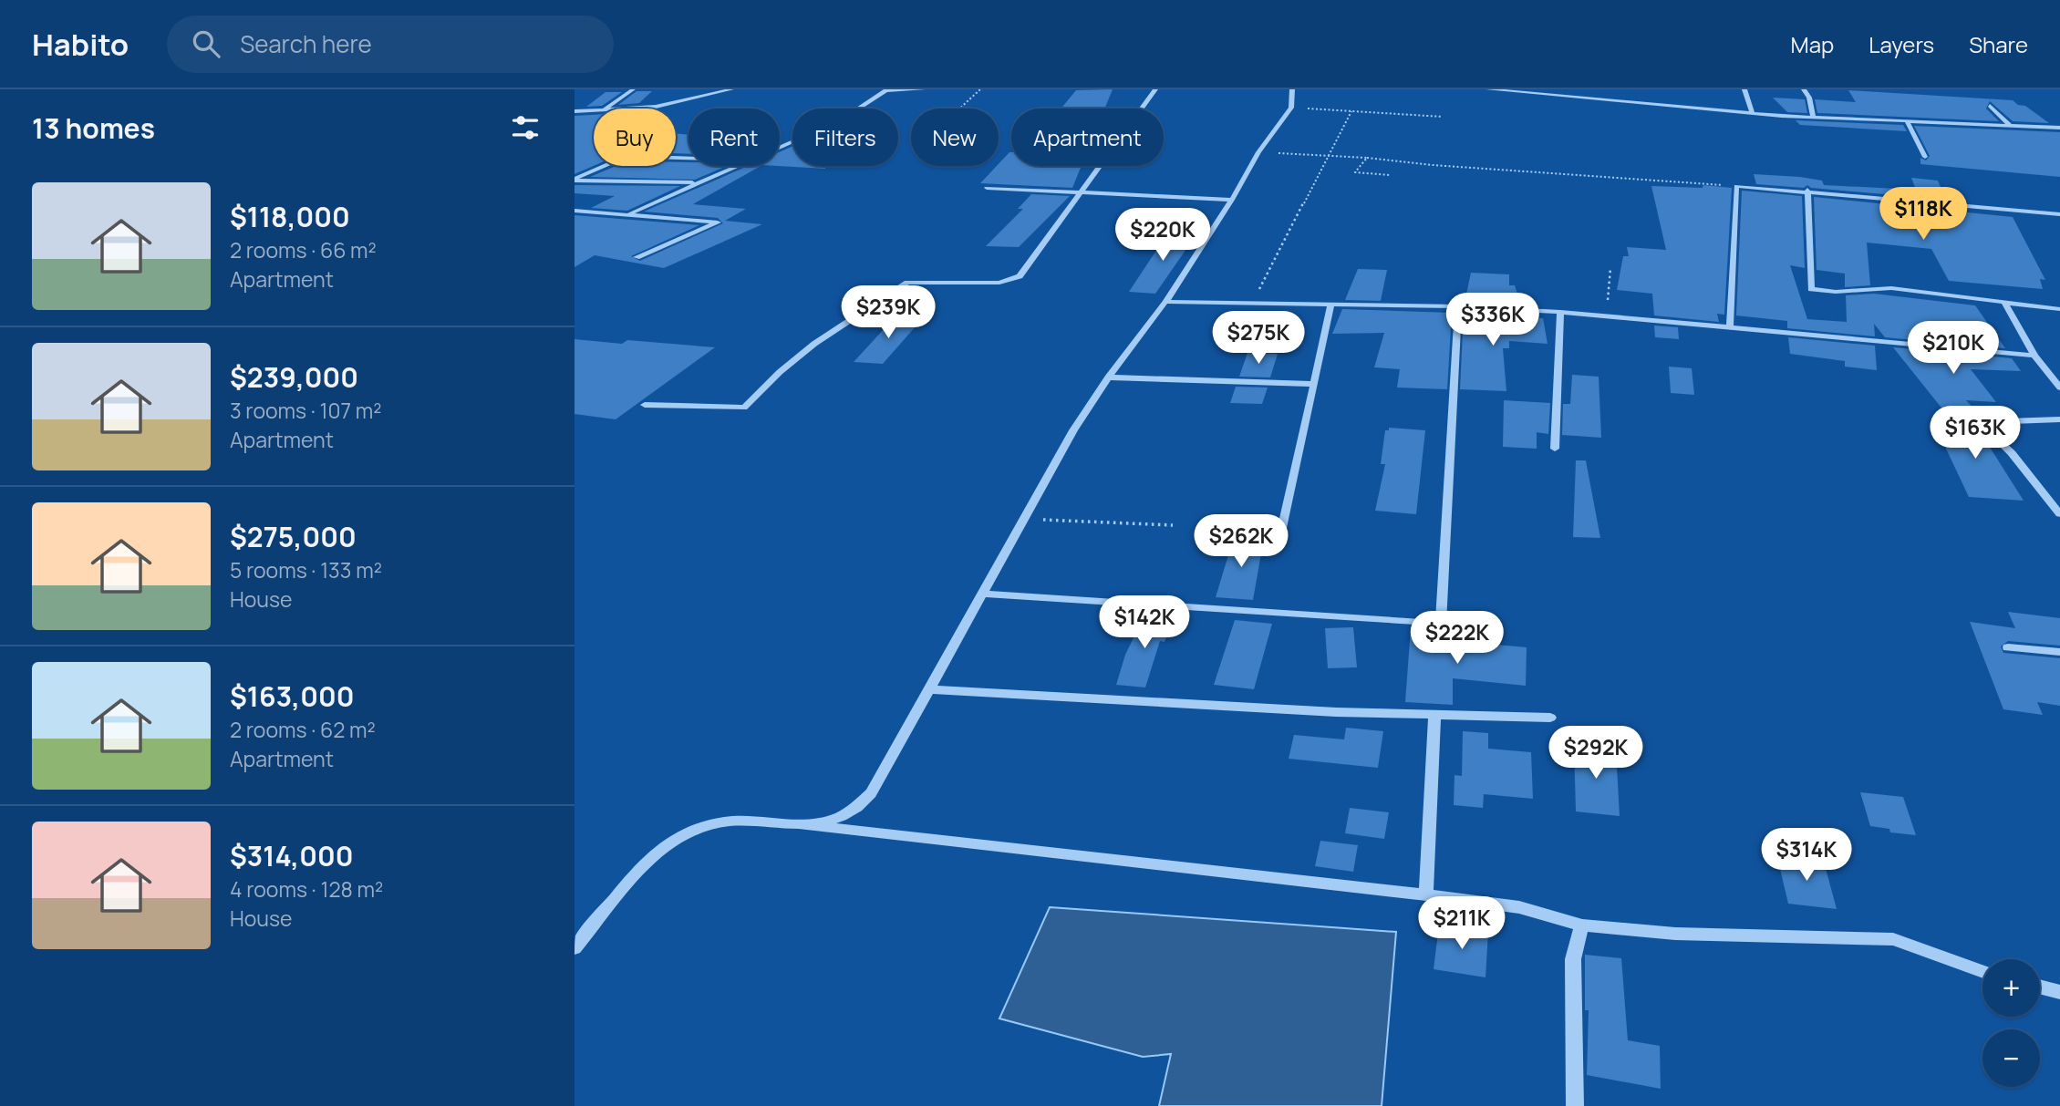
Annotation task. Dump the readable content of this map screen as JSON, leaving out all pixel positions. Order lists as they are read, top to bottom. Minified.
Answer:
{"page":{"header":"Habito","search":"Search here","nav":["Map","Layers","Share"],"heading":"13 homes","chip":["Buy","Rent","Filters","New","Apartment"],"list":[{"name":"$118,000","note":"2 rooms · 66 m² · Apartment"},{"name":"$239,000","note":"3 rooms · 107 m² · Apartment"},{"name":"$275,000","note":"5 rooms · 133 m² · House"},{"name":"$163,000","note":"2 rooms · 62 m² · Apartment"},{"name":"$314,000","note":"4 rooms · 128 m² · House"}],"price":["$118K","$220K","$239K","$336K","$275K","$210K","$163K","$262K","$142K","$222K","$292K","$314K","$211K"],"map_buttons":["+","−"]}}
